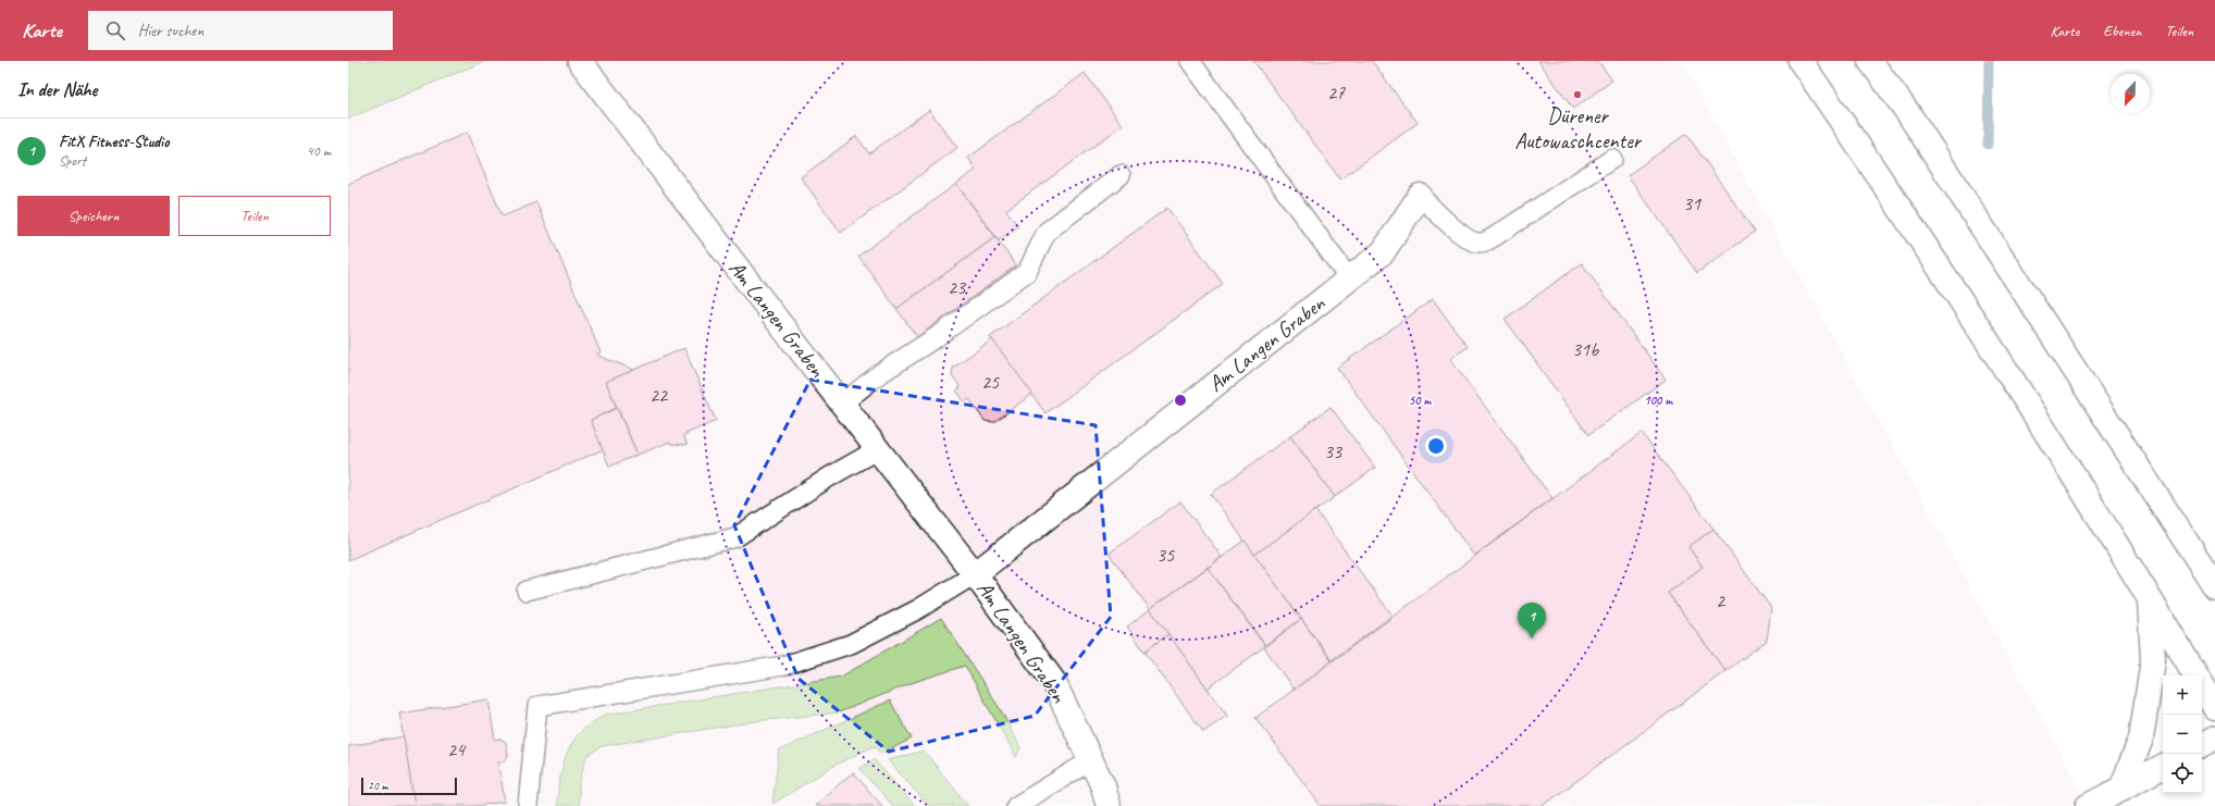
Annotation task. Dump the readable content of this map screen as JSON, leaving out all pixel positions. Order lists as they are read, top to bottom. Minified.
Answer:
{"streets":{"street":["Am Langen Graben"]},"places":["Dürener Autowaschcenter"],"house_numbers":["27","31","23","31b","25","22","33","35","2","24"],"scale_bar":"20 m","north":"bottom left","page":{"header":"Karte","search":"Hier suchen","nav":["Karte","Ebenen","Teilen"],"heading":"In der Nähe","list":[{"mark":"1","name":"FitX Fitness-Studio","note":"Sport","value":"40 m"}],"buttons":["Speichern","Teilen"],"pins":"1","map_buttons":["+","−"],"scale":"20 m"},"rings":["50 m","100 m"]}
